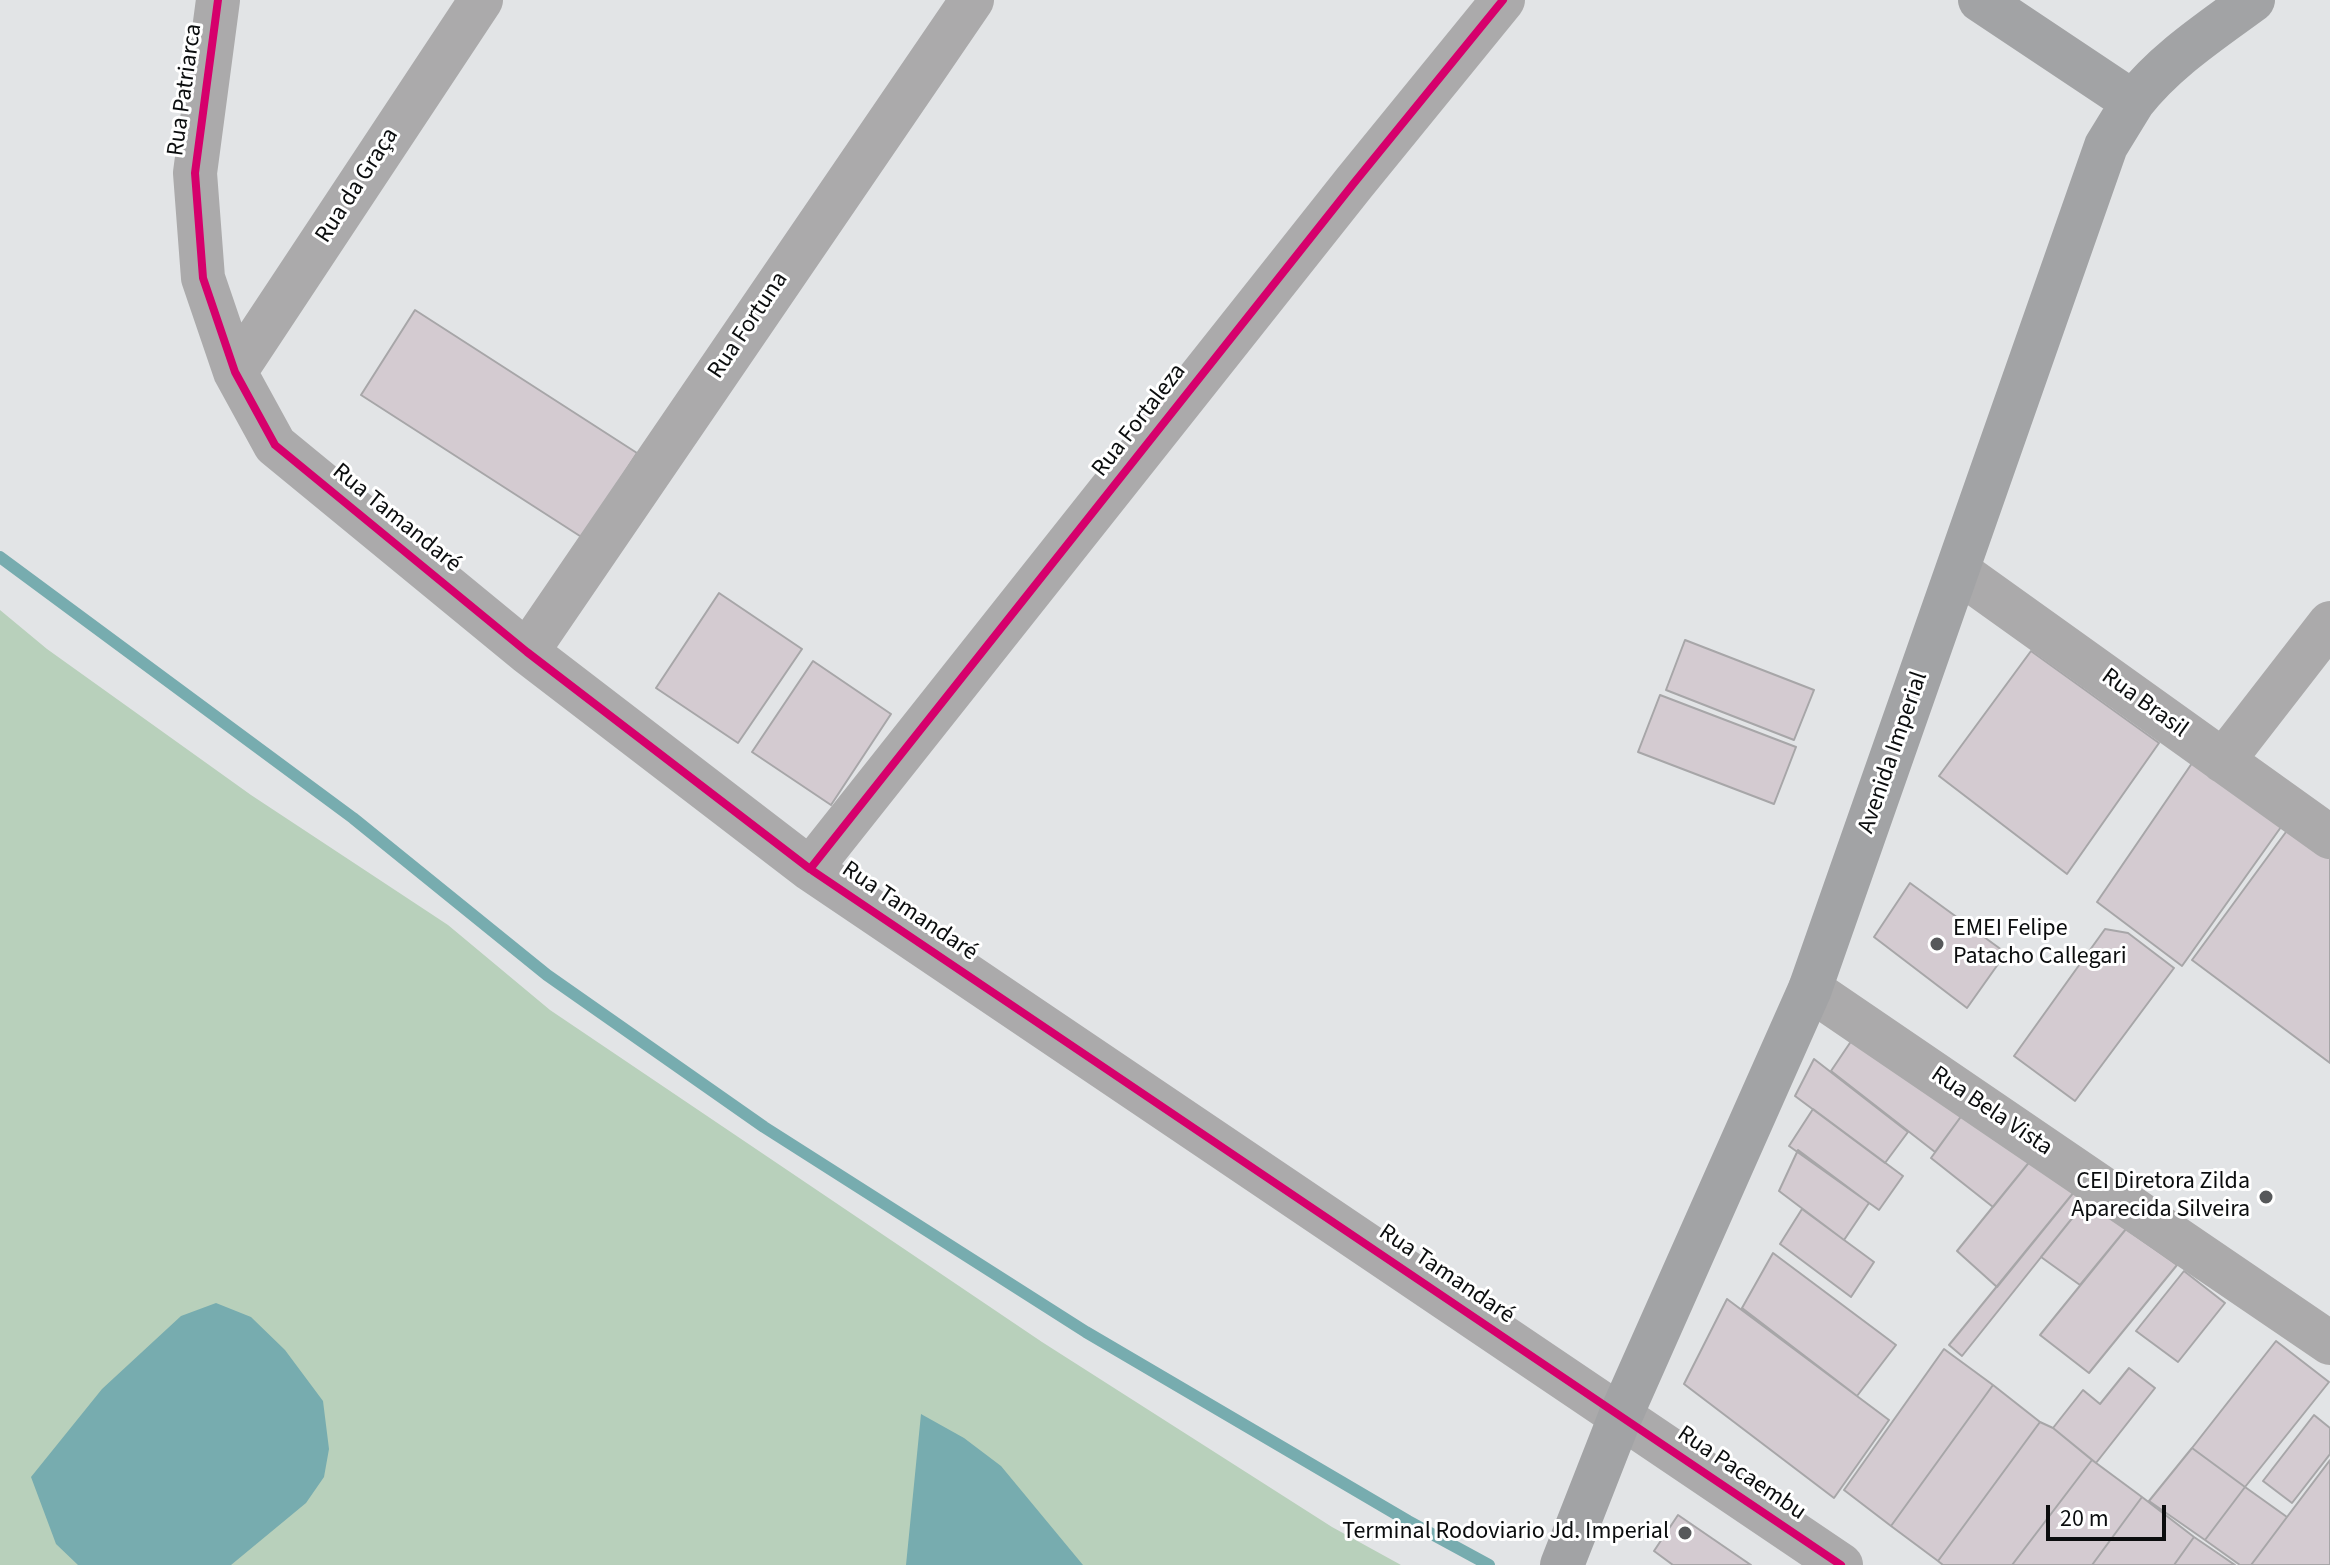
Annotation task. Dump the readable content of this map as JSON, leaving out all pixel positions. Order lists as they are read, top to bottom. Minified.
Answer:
{"streets":{"main road":["Avenida Imperial"],"street":["Rua Patriarca","Rua da Graça","Rua Fortuna","Rua Fortaleza","Rua Tamandaré","Rua Brasil","Rua Bela Vista","Rua Pacaembu"]},"crossings":[["Rua Patriarca","Rua da Graça"],["Rua Patriarca","Rua Tamandaré"],["Rua da Graça","Rua Tamandaré"],["Rua Fortuna","Rua Tamandaré"],["Rua Fortaleza","Rua Tamandaré"],["Rua Tamandaré","Avenida Imperial"],["Rua Tamandaré","Rua Pacaembu"],["Rua Brasil","Avenida Imperial"],["Avenida Imperial","Rua Bela Vista"],["Avenida Imperial","Rua Pacaembu"]],"places":["EMEI Felipe Patacho Callegari","CEI Diretora Zilda Aparecida Silveira","Terminal Rodoviario Jd. Imperial"],"scale_bar":"20 m"}
